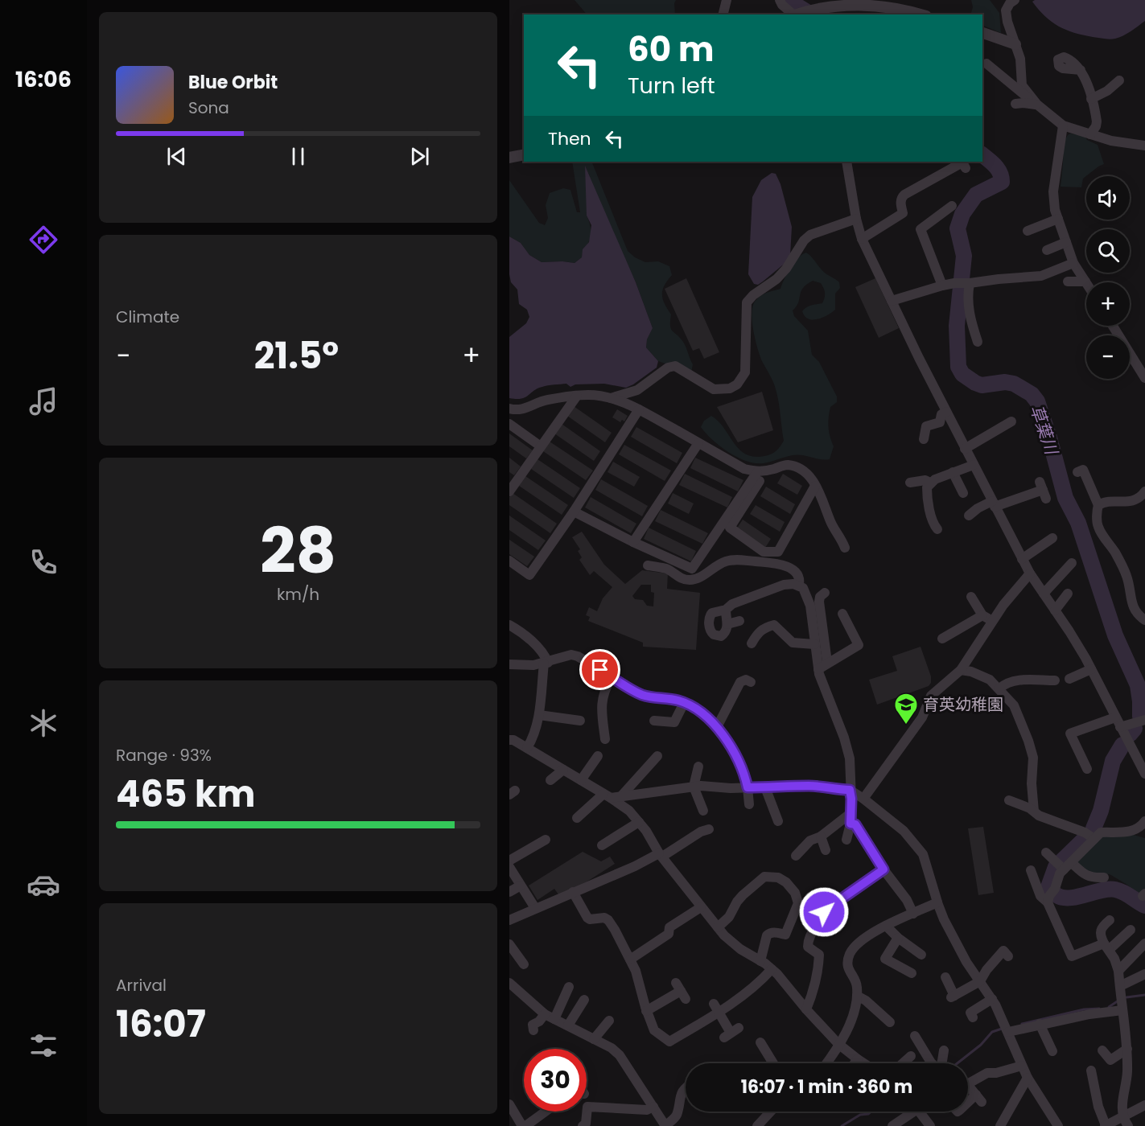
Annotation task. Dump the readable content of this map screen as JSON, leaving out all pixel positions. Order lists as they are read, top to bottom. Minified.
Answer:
{"water":["草葉川"],"places":{"school or university":["育英幼稚園"]},"page":{"tabs":"16:06","turn":["60 m","Turn left"],"song":["Blue Orbit","Sona"],"then":"Then","map_buttons":["+","−"],"tile":["Climate",["28","km/h"],["Range · 93%","465 km"],["Arrival","16:07"]],"heat":["−","21.5°","+"],"limit":"30","trip":"16:07 · 1 min · 360 m"}}
